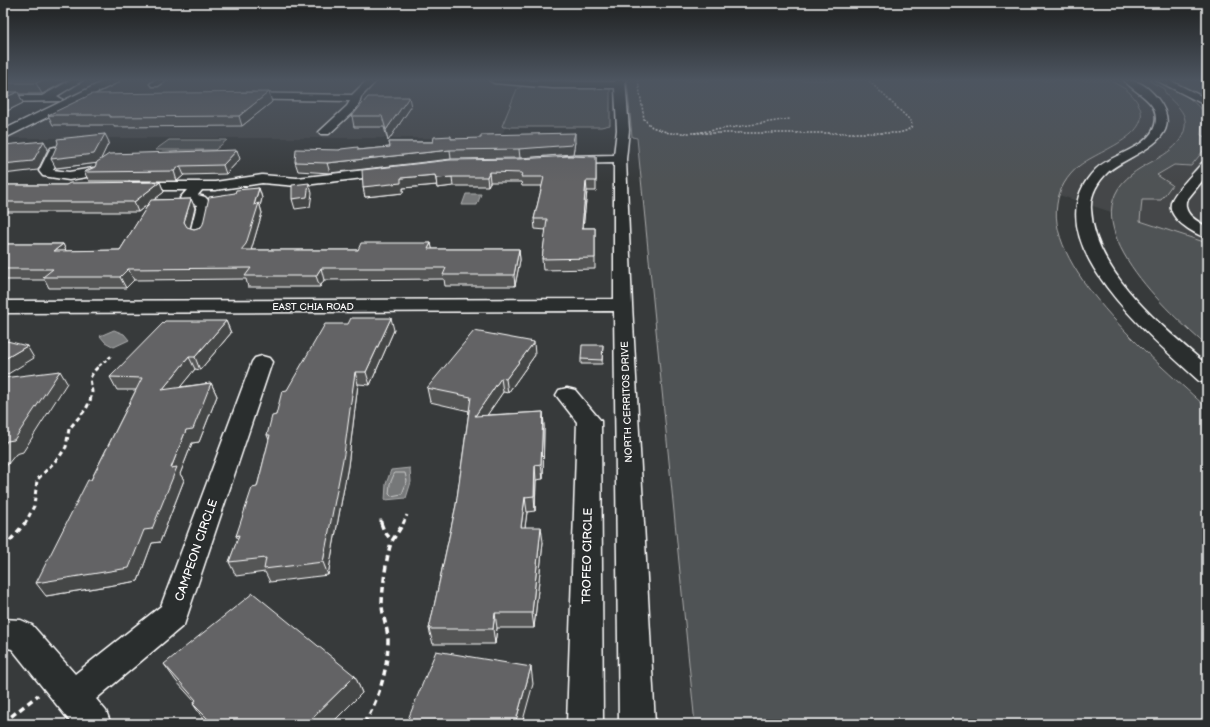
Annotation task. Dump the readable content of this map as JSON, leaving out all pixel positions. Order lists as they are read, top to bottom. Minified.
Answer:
{"streets":{"street":["EAST CHIA ROAD","NORTH CERRITOS DRIVE","CAMPEON CIRCLE","TROFEO CIRCLE"]},"crossings":[["EAST CHIA ROAD","NORTH CERRITOS DRIVE"]]}
